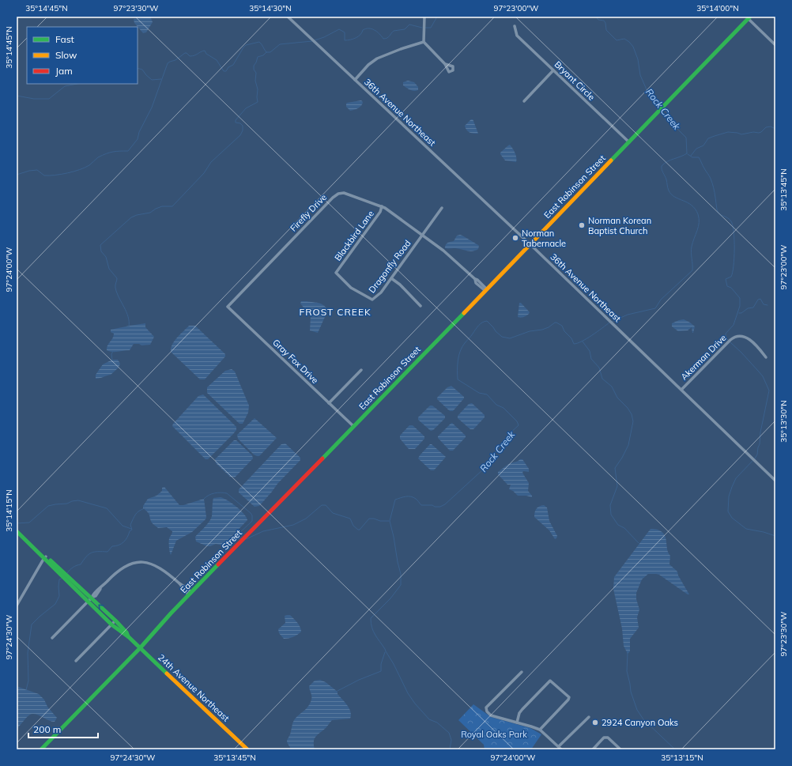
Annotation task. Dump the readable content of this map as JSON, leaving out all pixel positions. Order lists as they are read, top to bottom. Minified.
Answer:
{"streets":{"street":["Bryant Circle","36th Avenue Northeast","East Robinson Street","Firefly Drive","Blackbird Lane","Dragonfly Road","Akerman Drive","Gray Fox Drive","24th Avenue Northeast"]},"crossings":[["Bryant Circle","East Robinson Street"],["36th Avenue Northeast","East Robinson Street"],["36th Avenue Northeast","Akerman Drive"],["East Robinson Street","Firefly Drive"],["East Robinson Street","Gray Fox Drive"],["East Robinson Street","24th Avenue Northeast"],["Firefly Drive","Blackbird Lane"],["Firefly Drive","Dragonfly Road"],["Firefly Drive","Gray Fox Drive"],["Blackbird Lane","Dragonfly Road"]],"districts":["FROST CREEK"],"water":["Rock Creek"],"parks":["Royal Oaks Park"],"places":["Norman Korean Baptist Church","Norman Tabernacle","2924 Canyon Oaks"],"legend":["Fast","Slow","Jam"],"scale_bar":"200 m","coordinates":["35°14'45\"N","97°23'30\"W","35°14'30\"N","97°23'00\"W","35°14'00\"N","35°13'45\"N","97°24'00\"W","35°13'30\"N","35°14'15\"N","97°24'30\"W","35°13'15\"N"]}
